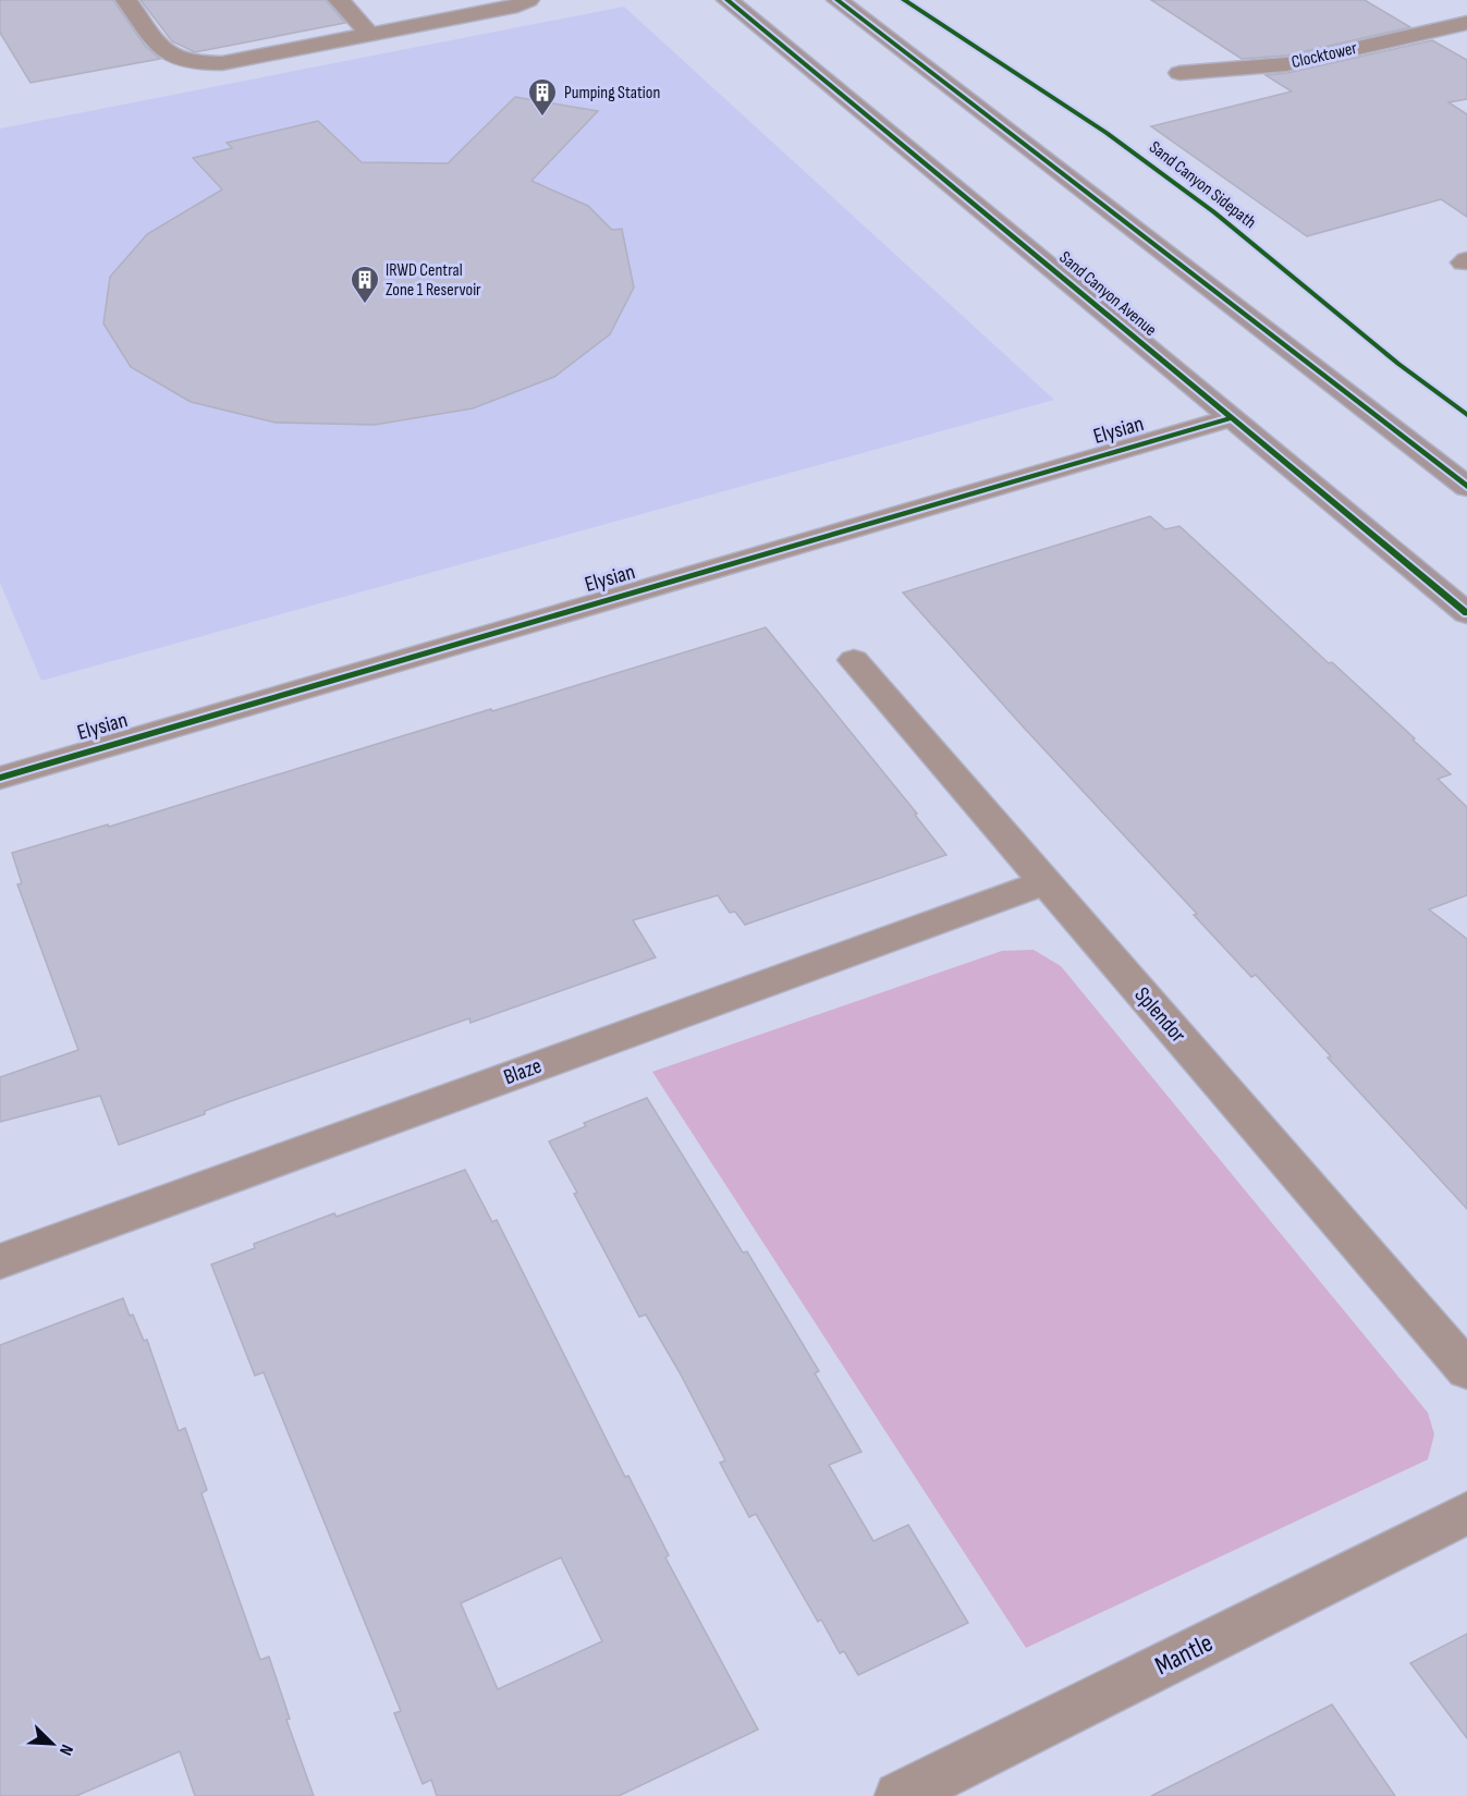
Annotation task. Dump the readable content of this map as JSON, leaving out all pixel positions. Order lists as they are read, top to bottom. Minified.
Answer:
{"streets":{"main road":["Sand Canyon Avenue"],"street":["Clocktower","Elysian","Splendor","Blaze","Mantle"],"cycle path":["Sand Canyon Sidepath"]},"crossings":[["Sand Canyon Avenue","Elysian"],["Splendor","Blaze"]],"places":{"building":["Pumping Station","IRWD Central Zone 1 Reservoir"]},"north":"bottom right"}
